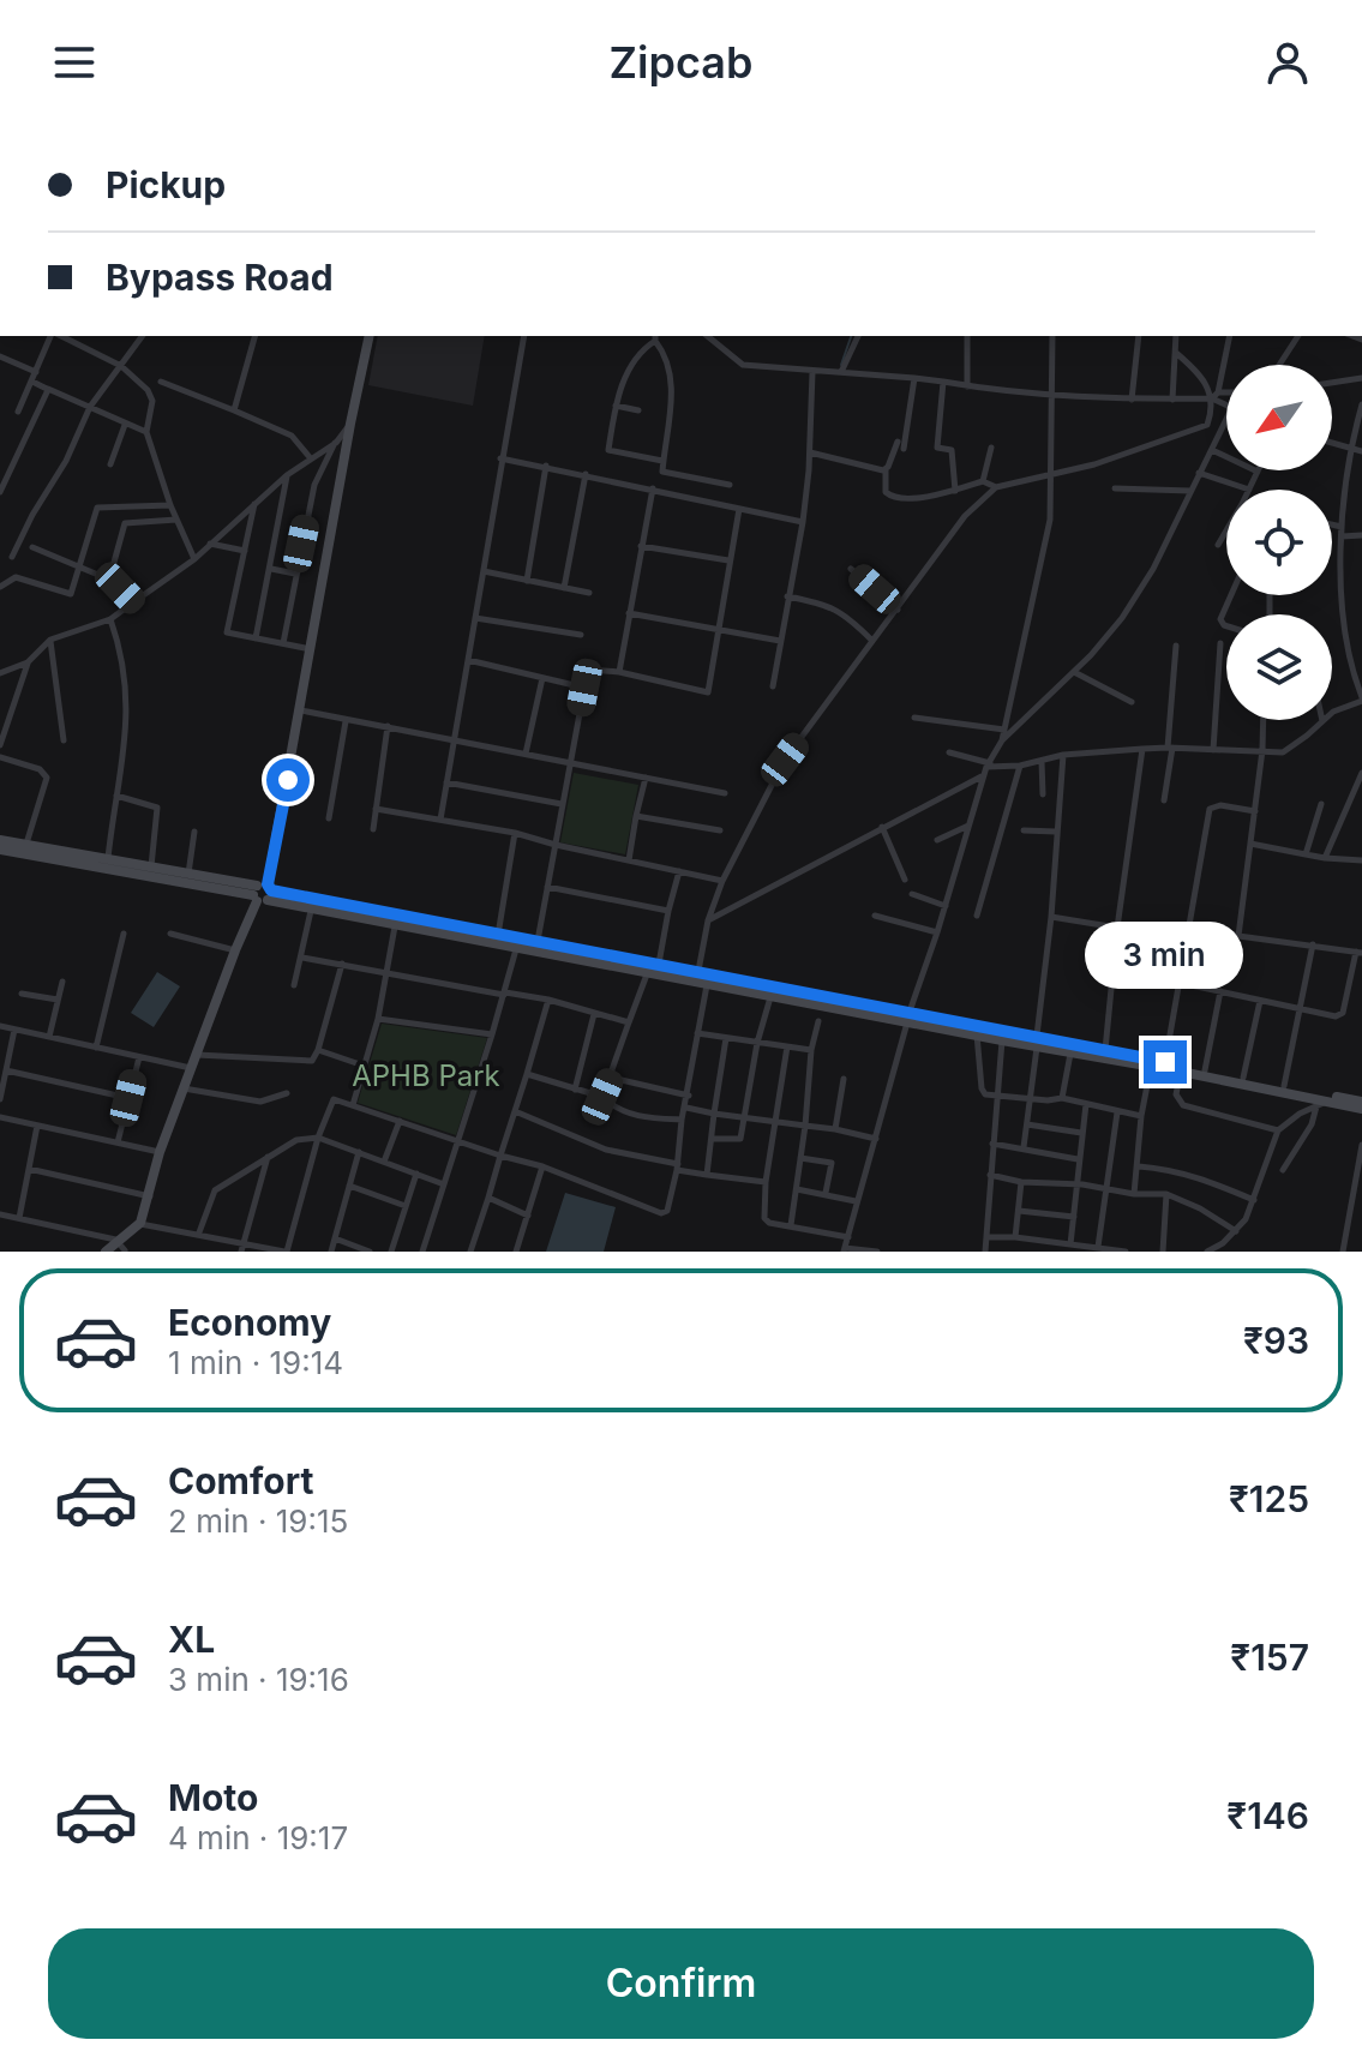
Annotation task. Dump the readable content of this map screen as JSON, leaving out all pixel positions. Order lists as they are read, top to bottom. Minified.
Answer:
{"parks":["APHB Park"],"north":"bottom left","page":{"header":"Zipcab","banner":["Pickup","Bypass Road"],"bubble":"3 min","list":[{"name":"Economy","note":"1 min · 19:14","value":"₹93"},{"name":"Comfort","note":"2 min · 19:15","value":"₹125"},{"name":"XL","note":"3 min · 19:16","value":"₹157"},{"name":"Moto","note":"4 min · 19:17","value":"₹146"}],"buttons":"Confirm"}}
